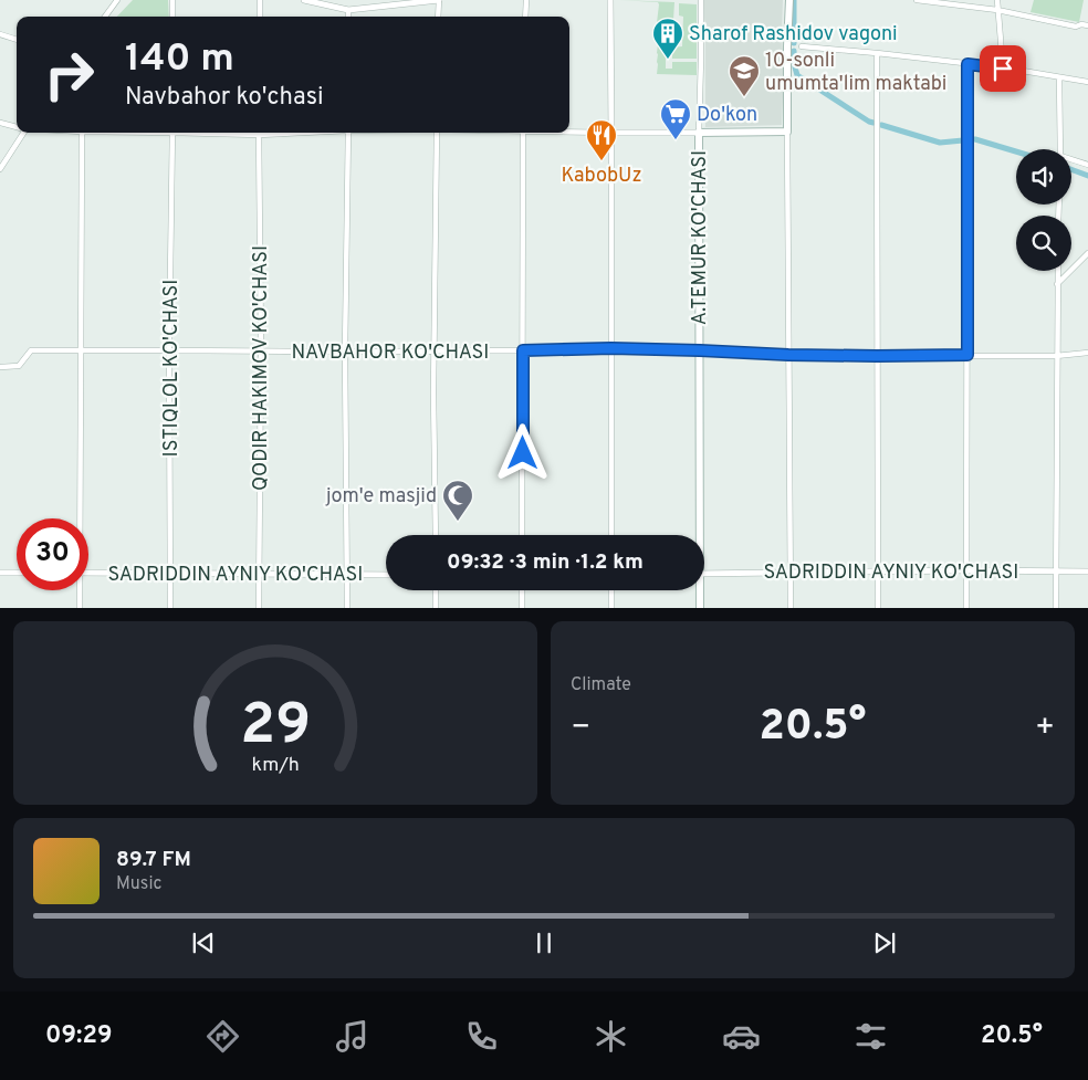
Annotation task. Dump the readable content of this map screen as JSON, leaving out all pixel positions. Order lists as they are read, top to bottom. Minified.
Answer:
{"streets":{"main road":["A.TEMUR KO'CHASI"],"street":["NAVBAHOR KO'CHASI","ISTIQLOL KO'CHASI","QODIR HAKIMOV KO'CHASI","SADRIDDIN AYNIY KO'CHASI"]},"crossings":[["A.TEMUR KO'CHASI","NAVBAHOR KO'CHASI"],["NAVBAHOR KO'CHASI","ISTIQLOL KO'CHASI"],["NAVBAHOR KO'CHASI","QODIR HAKIMOV KO'CHASI"],["ISTIQLOL KO'CHASI","SADRIDDIN AYNIY KO'CHASI"],["QODIR HAKIMOV KO'CHASI","SADRIDDIN AYNIY KO'CHASI"]],"places":{"building":["Sharof Rashidov vagoni"],"school or university":["10-sonli umumta'lim maktabi"],"supermarket":["Do'kon"],"restaurant":["KabobUz"],"mosque":["jom'e masjid"]},"page":{"turn":["140 m","Navbahor ko'chasi"],"limit":"30","trip":"09:32 · 3 min · 1.2 km","tile":"Climate","heat":["−","20.5°","+"],"song":["89.7 FM","Music"],"tabs":["09:29","20.5°"],"gauge":["29","km/h"]}}
